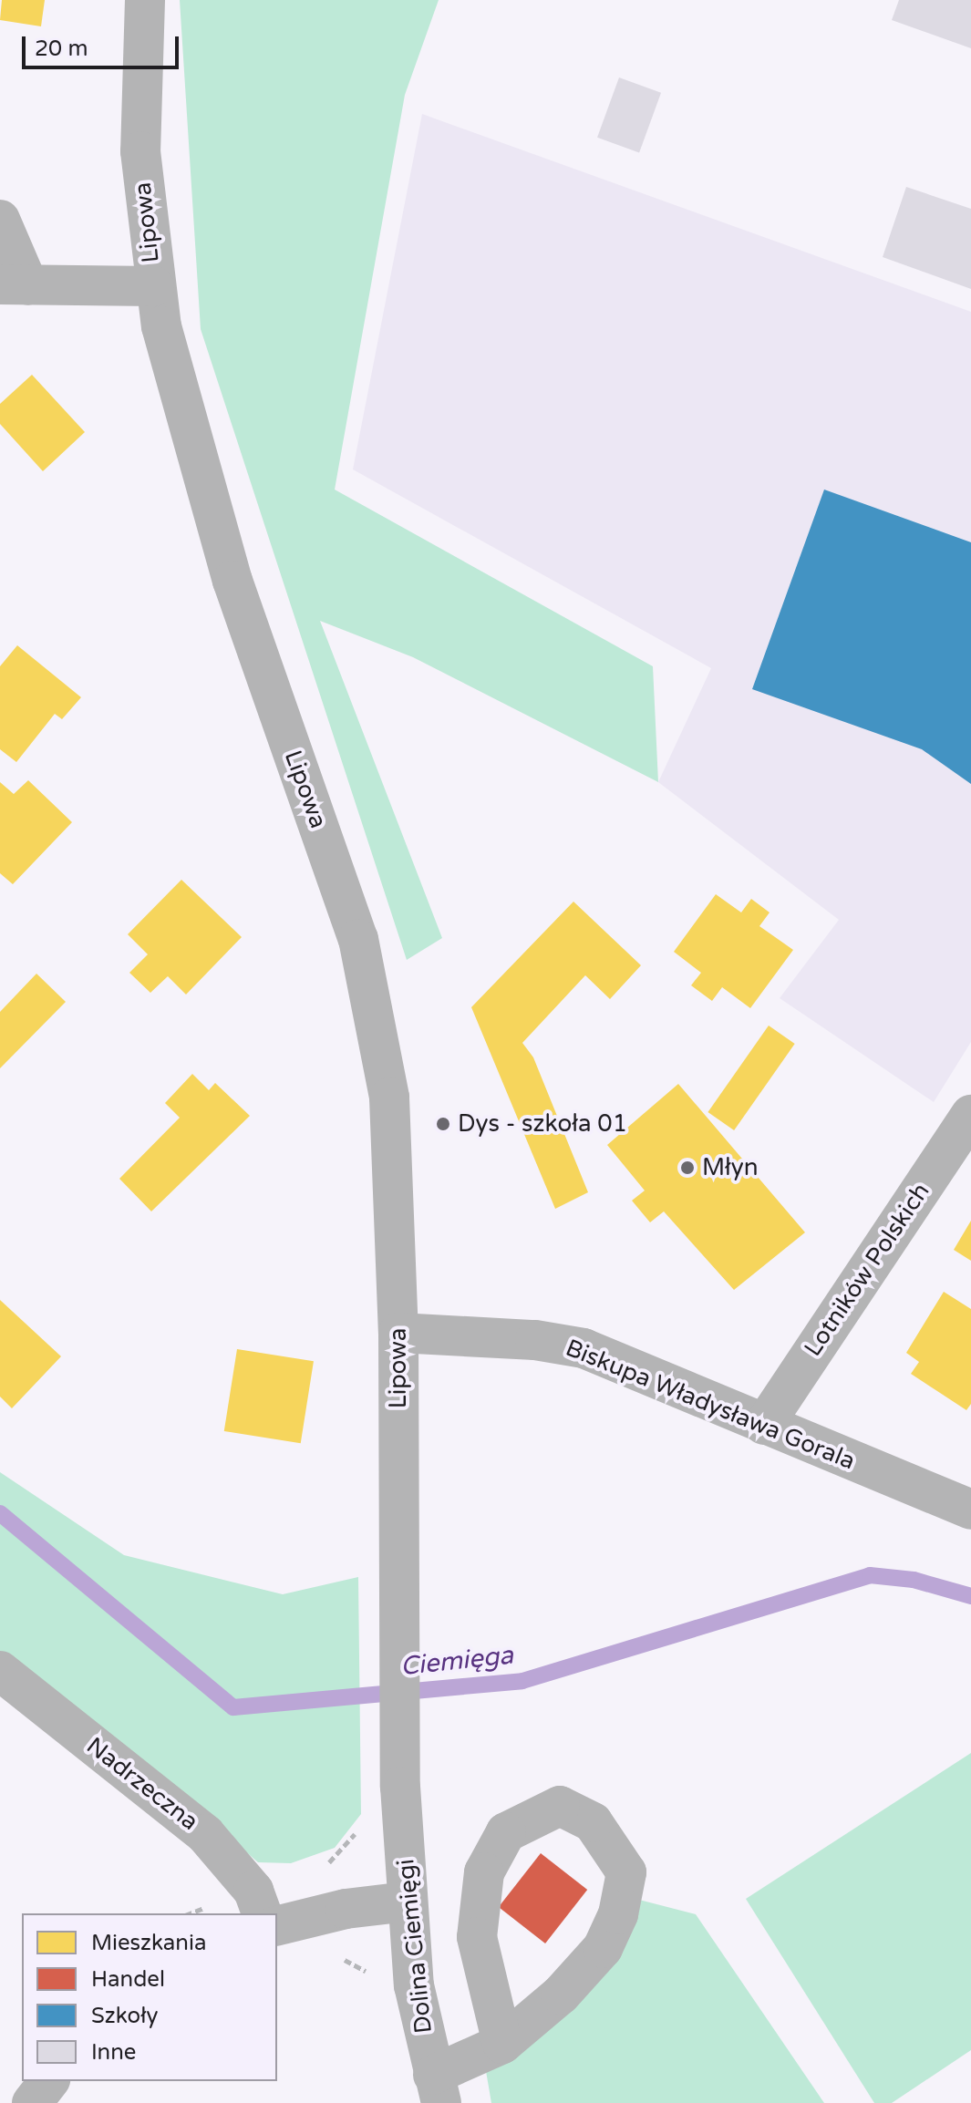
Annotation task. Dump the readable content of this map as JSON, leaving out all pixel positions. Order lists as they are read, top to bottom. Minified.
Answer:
{"streets":{"street":["Lipowa","Lotników Polskich","Biskupa Władysława Gorala","Nadrzeczna","Dolina Ciemięgi"]},"crossings":[["Lipowa","Biskupa Władysława Gorala"],["Lipowa","Dolina Ciemięgi"],["Lotników Polskich","Biskupa Władysława Gorala"]],"water":["Ciemięga"],"places":["Dys - szkoła 01","Młyn"],"legend":["Mieszkania","Handel","Szkoły","Inne"],"scale_bar":"20 m"}
